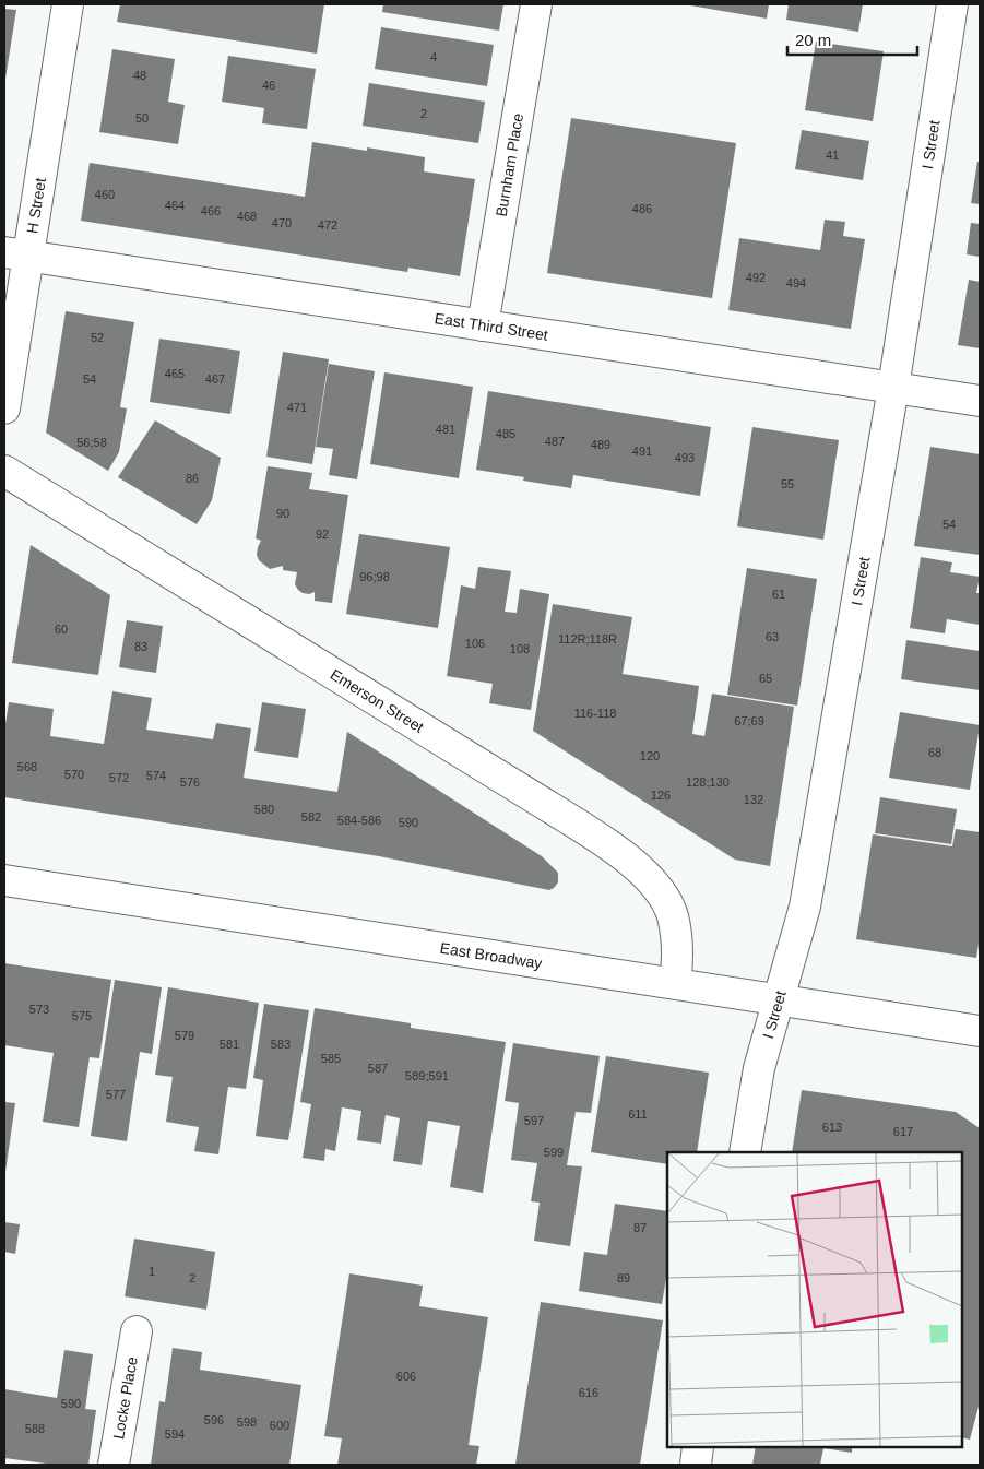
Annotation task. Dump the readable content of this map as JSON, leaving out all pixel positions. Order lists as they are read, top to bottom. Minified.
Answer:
{"streets":{"street":["I Street","Burnham Place","H Street","East Third Street","Emerson Street","East Broadway","Locke Place"]},"crossings":[["I Street","East Third Street"],["I Street","East Broadway"],["Burnham Place","East Third Street"],["H Street","East Third Street"],["Emerson Street","East Broadway"]],"house_numbers":["4","48","46","2","50","41","460","464","486","466","468","470","472","492","494","52","465","54","467","471","481","485","487","56;58","489","491","493","86","55","90","54","92","96;98","61","60","63","112R;118R","106","83","108","65","116-118","67;69","68","120","568","570","574","572","576","128;130","126","132","580","582","584-586","590","573","575","579","581","583","585","587","589;591","577","611","597","613","617","599","87","1","2","89","606","616","590","596","598","600","588","594"],"scale_bar":"20 m"}
